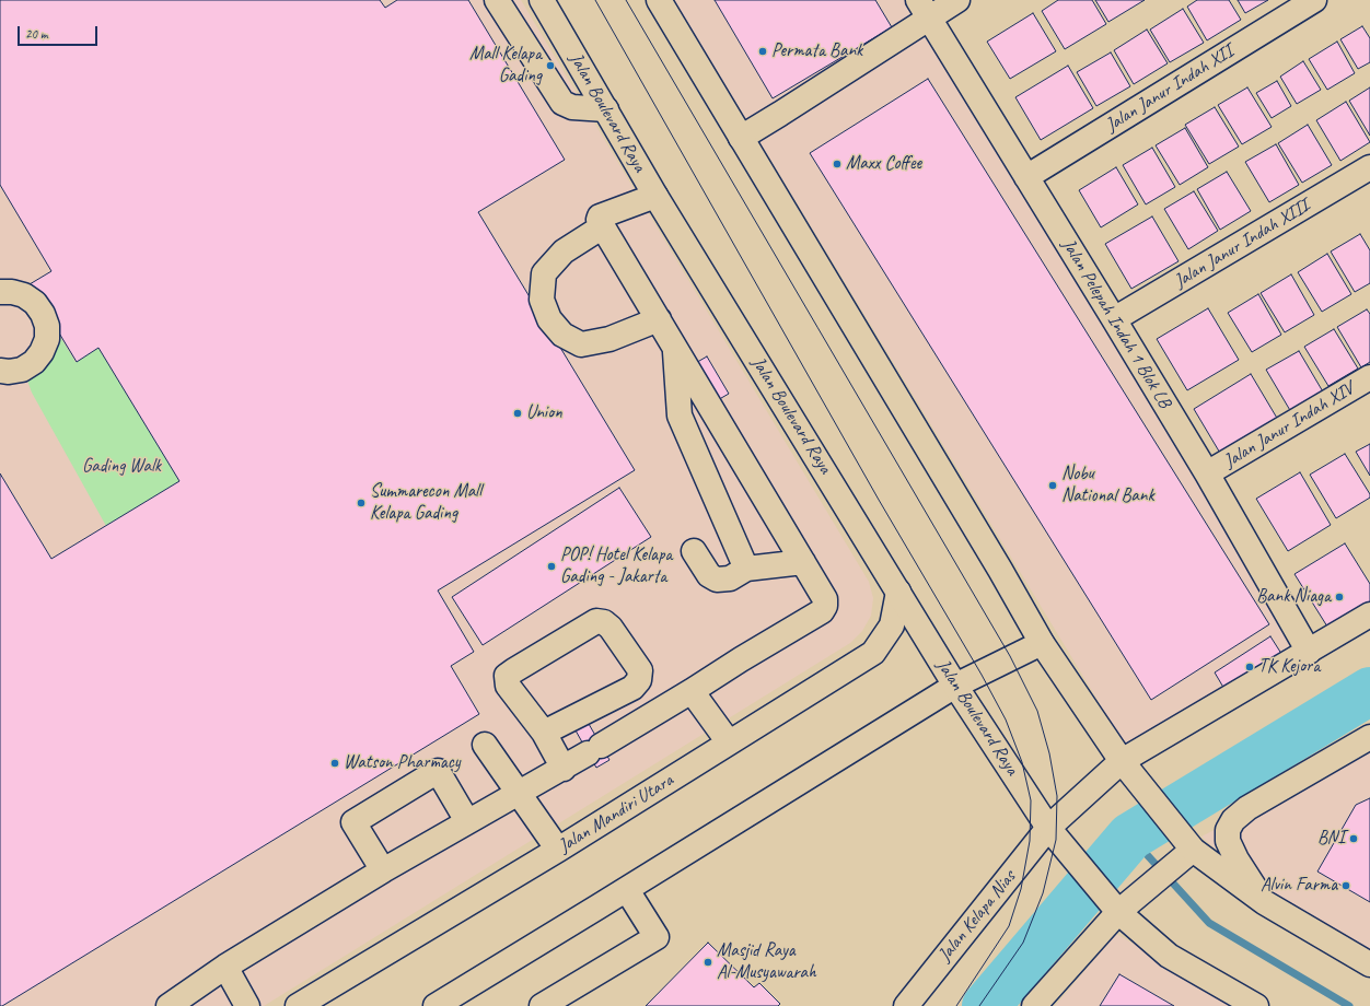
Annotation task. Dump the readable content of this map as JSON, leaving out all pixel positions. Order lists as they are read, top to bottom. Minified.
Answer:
{"streets":{"street":["Jalan Janur Indah XII","Jalan Boulevard Raya","Jalan Janur Indah XIII","Jalan Pelepah Indah 1 Blok LB","Jalan Janur Indah XIV","Jalan Mandiri Utara","Jalan Kelapa Nias"]},"crossings":[["Jalan Janur Indah XII","Jalan Pelepah Indah 1 Blok LB"],["Jalan Boulevard Raya","Jalan Mandiri Utara"],["Jalan Boulevard Raya","Jalan Kelapa Nias"],["Jalan Janur Indah XIII","Jalan Pelepah Indah 1 Blok LB"],["Jalan Pelepah Indah 1 Blok LB","Jalan Janur Indah XIV"],["Jalan Pelepah Indah 1 Blok LB","Jalan Kelapa Nias"]],"parks":["Gading Walk"],"places":["Permata Bank","Mall Kelapa Gading","Maxx Coffee","Union","Nobu National Bank","Summarecon Mall Kelapa Gading","POP! Hotel Kelapa Gading - Jakarta","Bank Niaga","TK Kejora","Watson Pharmacy","BNI","Alvin Farma","Masjid Raya Al-Musyawarah"],"scale_bar":"20 m"}
